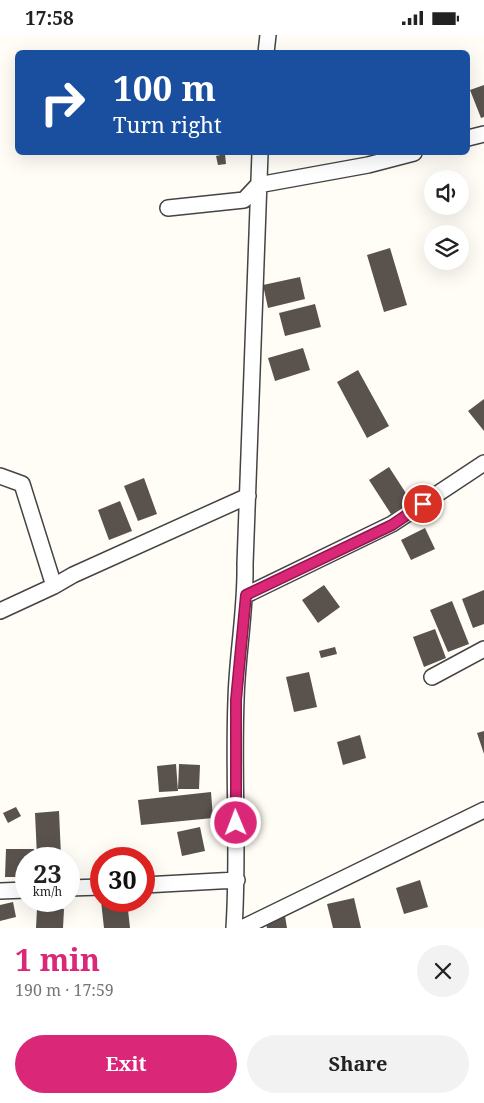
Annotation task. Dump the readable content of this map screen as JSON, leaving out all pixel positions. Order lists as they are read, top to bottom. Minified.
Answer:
{"page":{"status":"17:58","turn":["100 m","Turn right"],"speed":"23 km/h","limit":"30","heading":["1 min","190 m · 17:59"],"buttons":["Exit","Share"]}}
